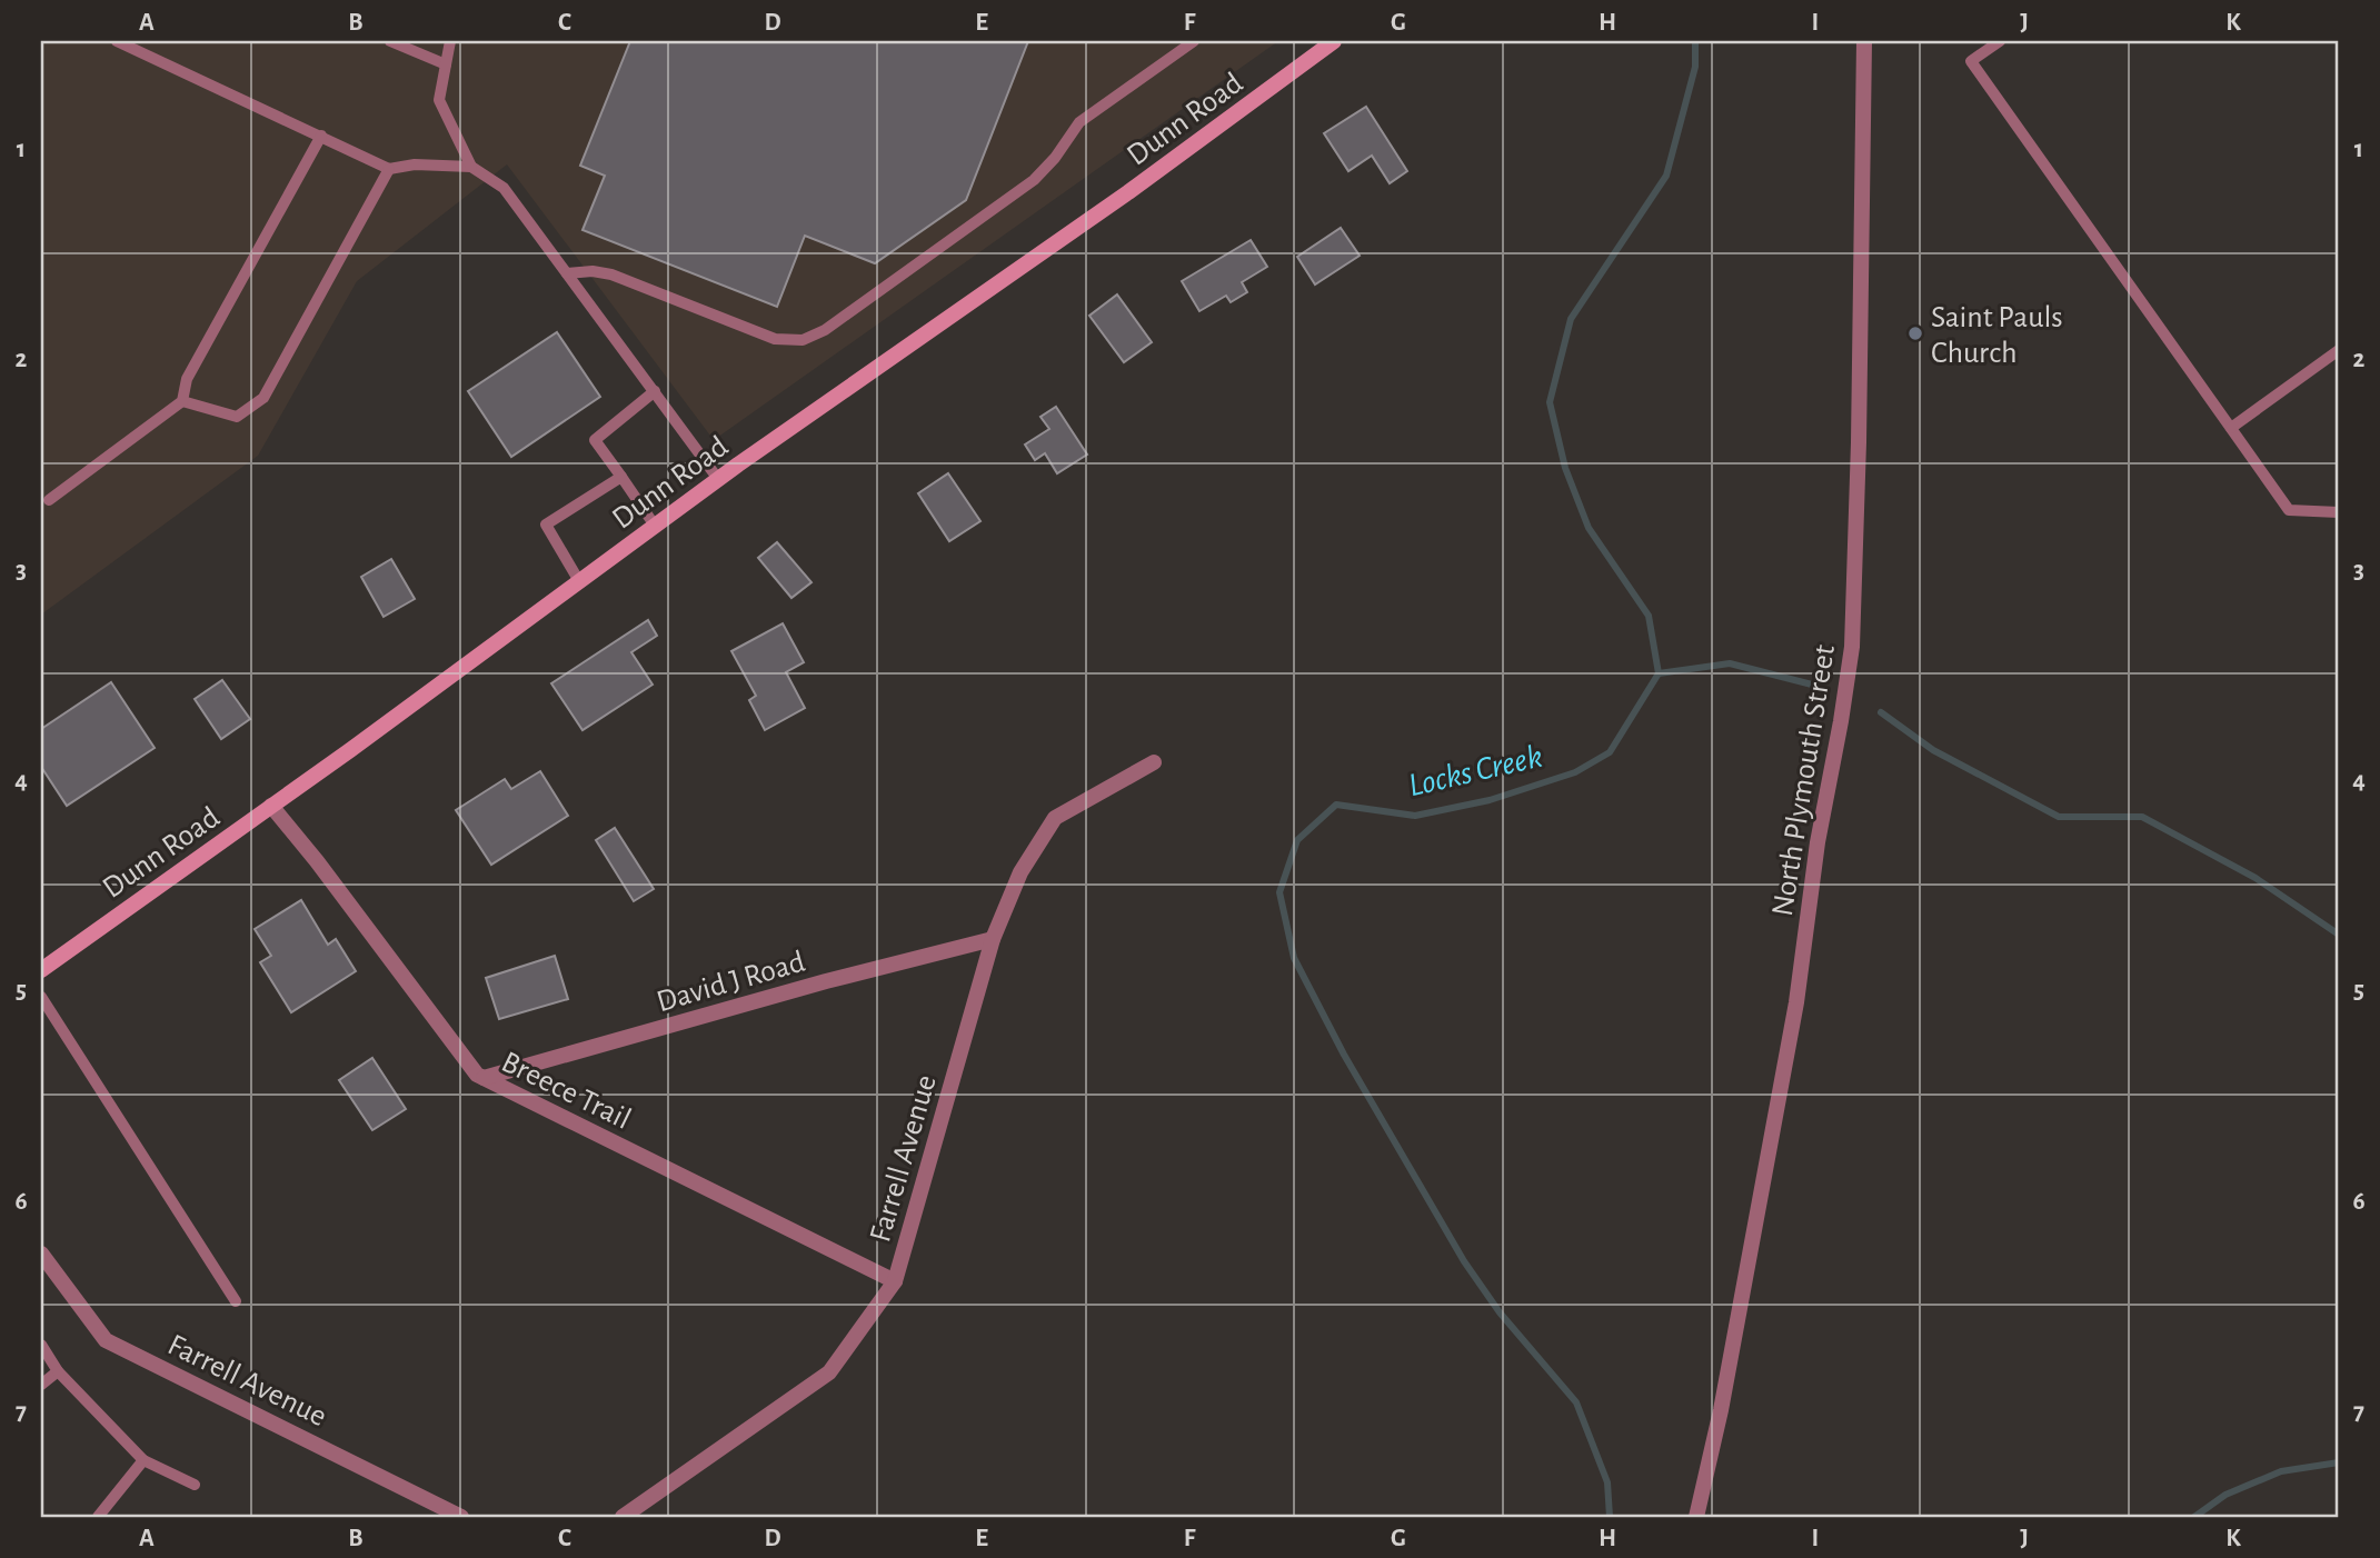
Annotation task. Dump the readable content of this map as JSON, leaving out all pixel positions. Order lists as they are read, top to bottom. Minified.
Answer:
{"streets":{"main road":["Dunn Road"],"street":["North Plymouth Street","David J Road","Breece Trail","Farrell Avenue"]},"crossings":[["Dunn Road","Breece Trail"],["David J Road","Breece Trail"],["David J Road","Farrell Avenue"],["Breece Trail","Farrell Avenue"]],"water":["Locks Creek"],"places":["Saint Pauls Church"],"grid":{"columns":["A","B","C","D","E","F","G","H","I","J","K"],"rows":["1","2","3","4","5","6","7"]}}
